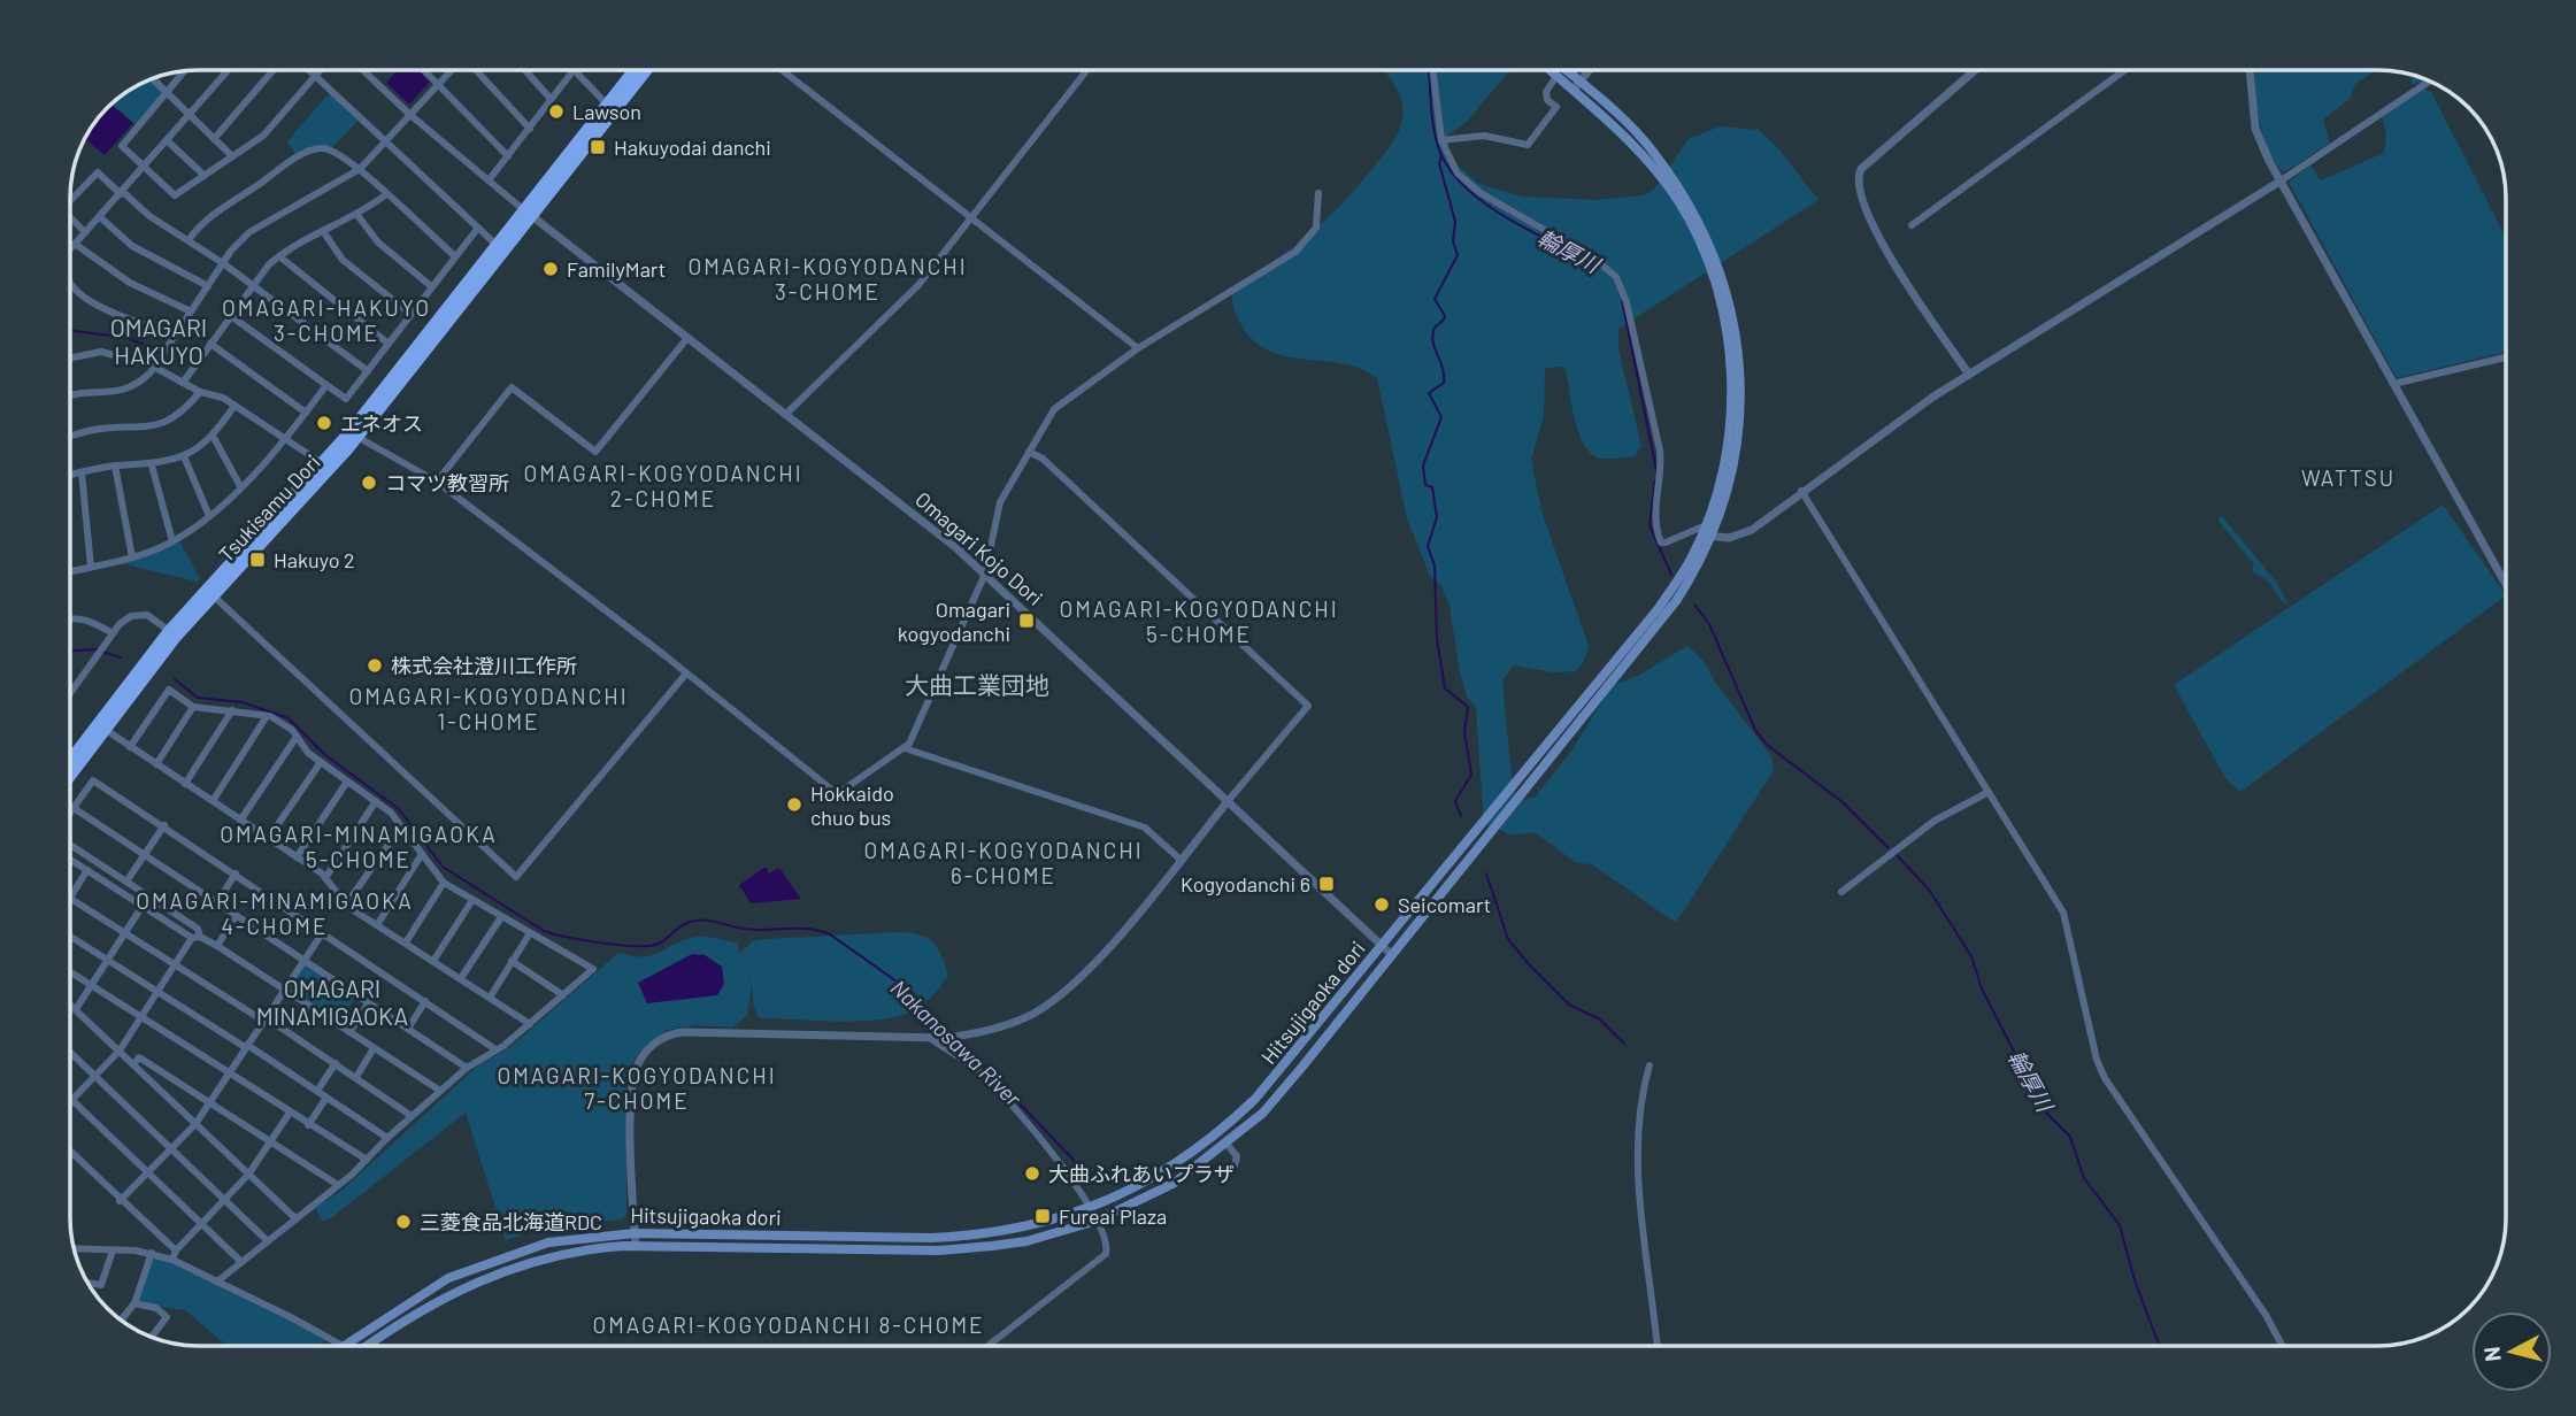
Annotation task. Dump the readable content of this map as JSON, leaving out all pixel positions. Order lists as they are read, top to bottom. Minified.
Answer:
{"streets":{"highway":["Tsukisamu Dori"],"main road":["Hitsujigaoka dori"],"street":["Omagari Kojo Dori"]},"crossings":[["Tsukisamu Dori","Omagari Kojo Dori"],["Omagari Kojo Dori","Hitsujigaoka dori"]],"districts":["OMAGARI-KOGYODANCHI 3-CHOME","OMAGARI-HAKUYO 3-CHOME","OMAGARI HAKUYO","OMAGARI-KOGYODANCHI 2-CHOME","WATTSU","OMAGARI-KOGYODANCHI 5-CHOME","大曲工業団地","OMAGARI-KOGYODANCHI 1-CHOME","OMAGARI-MINAMIGAOKA 5-CHOME","OMAGARI-KOGYODANCHI 6-CHOME","OMAGARI-MINAMIGAOKA 4-CHOME","OMAGARI MINAMIGAOKA","OMAGARI-KOGYODANCHI 7-CHOME","OMAGARI-KOGYODANCHI 8-CHOME"],"water":["輪厚川","Nakanosawa River"],"places":{"other":["Lawson","FamilyMart","エネオス","コマツ教習所","株式会社澄川工作所","Hokkaido chuo bus","Seicomart","大曲ふれあいプラザ","三菱食品北海道RDC"],"transit":["Hakuyodai danchi","Hakuyo 2","Omagari kogyodanchi","Kogyodanchi 6","Fureai Plaza"]},"north":"left"}
